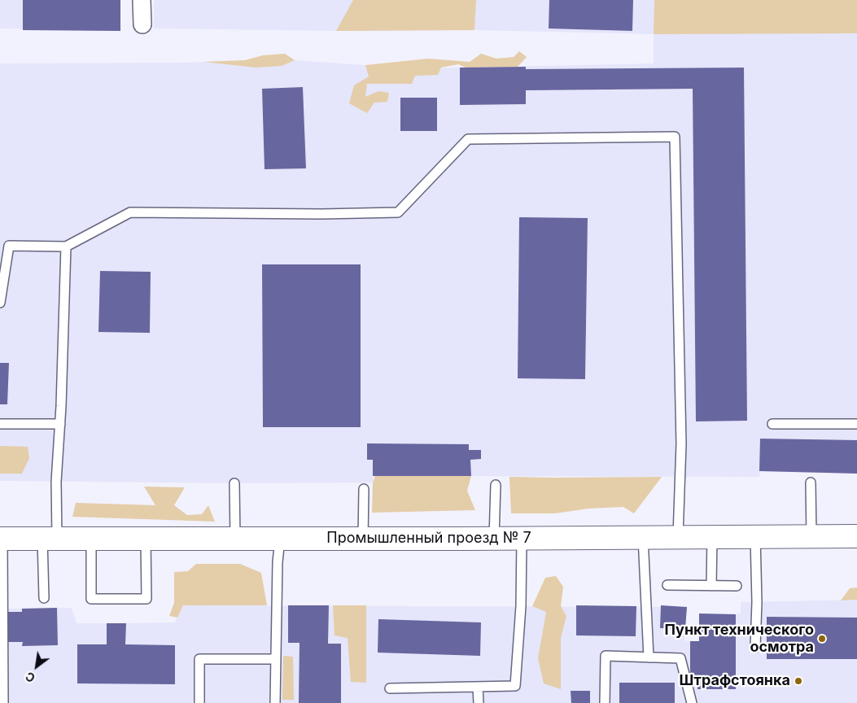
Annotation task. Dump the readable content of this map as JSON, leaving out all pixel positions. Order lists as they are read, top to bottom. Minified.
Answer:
{"streets":{"street":["Промышленный проезд № 7"]},"places":["Пункт технического осмотра","Штрафстоянка"],"north":"bottom left"}
